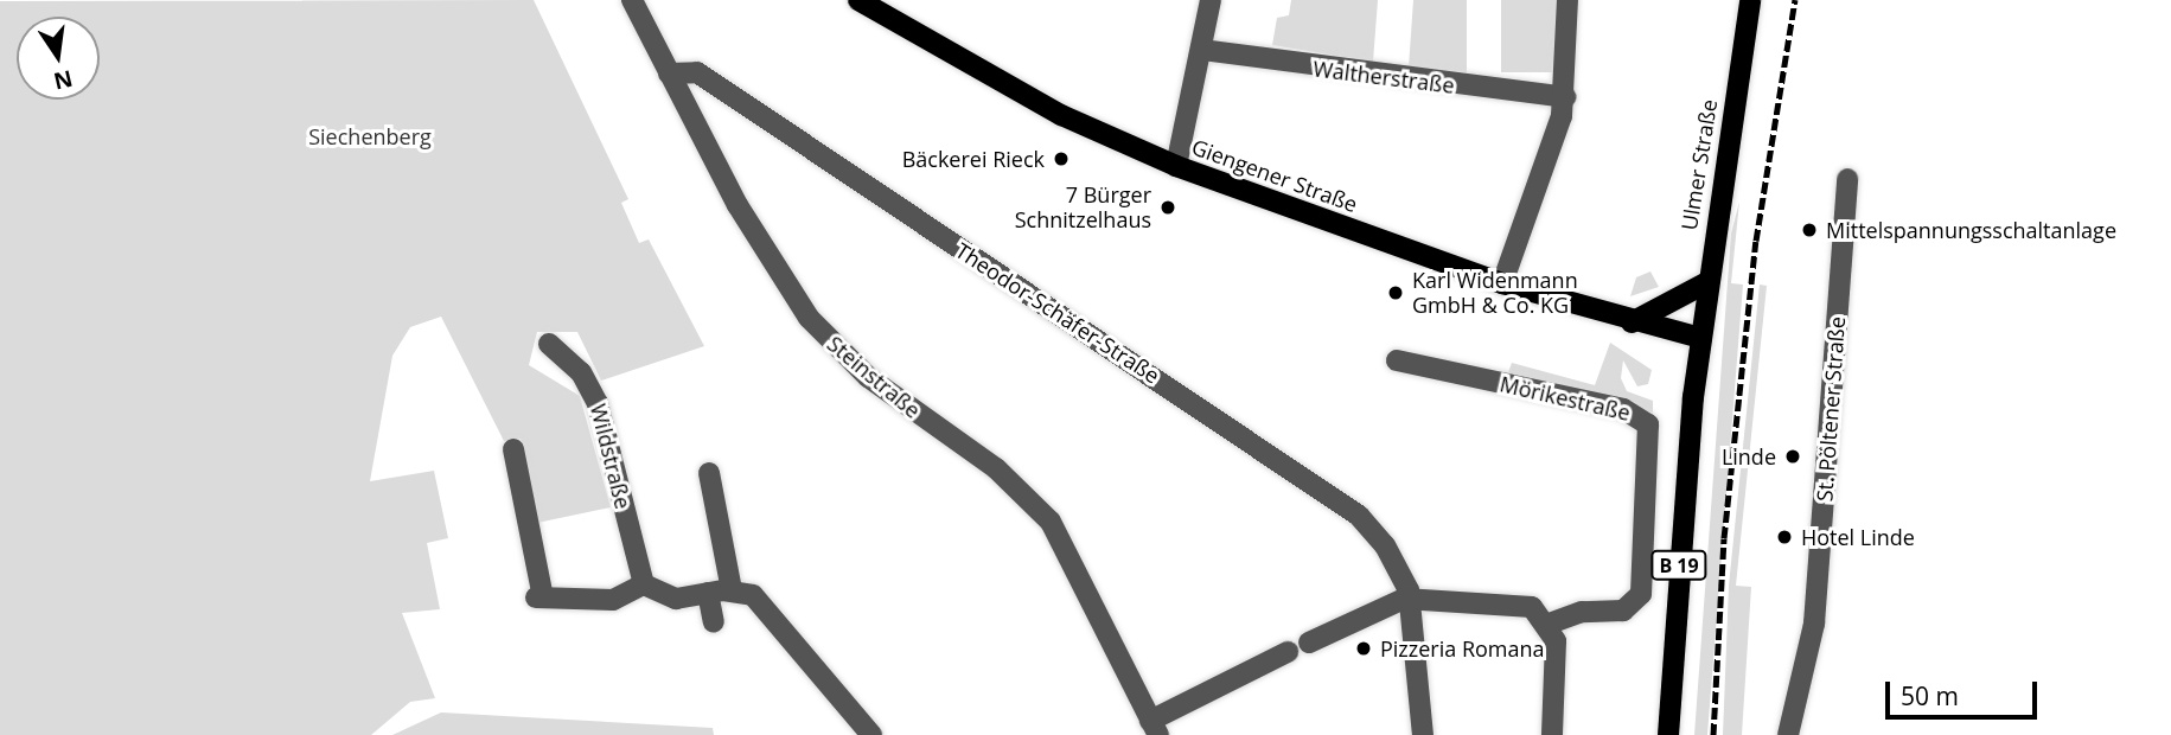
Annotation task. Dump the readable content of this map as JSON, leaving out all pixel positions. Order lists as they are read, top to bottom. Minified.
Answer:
{"streets":{"main road":["Ulmer Straße","Giengener Straße","B 19"],"street":["Waltherstraße","Theodor-Schäfer-Straße","Steinstraße","Mörikestraße","St. Pöltener Straße","Wildstraße"]},"crossings":[["Ulmer Straße","Giengener Straße"],["Ulmer Straße","B 19"],["Giengener Straße","B 19"],["Theodor-Schäfer-Straße","Steinstraße"]],"parks":["Siechenberg"],"places":["Bäckerei Rieck","7 Bürger Schnitzelhaus","Mittelspannungsschaltanlage","Karl Widenmann GmbH & Co. KG","Linde","Hotel Linde","Pizzeria Romana"],"scale_bar":"50 m","north":"bottom"}
